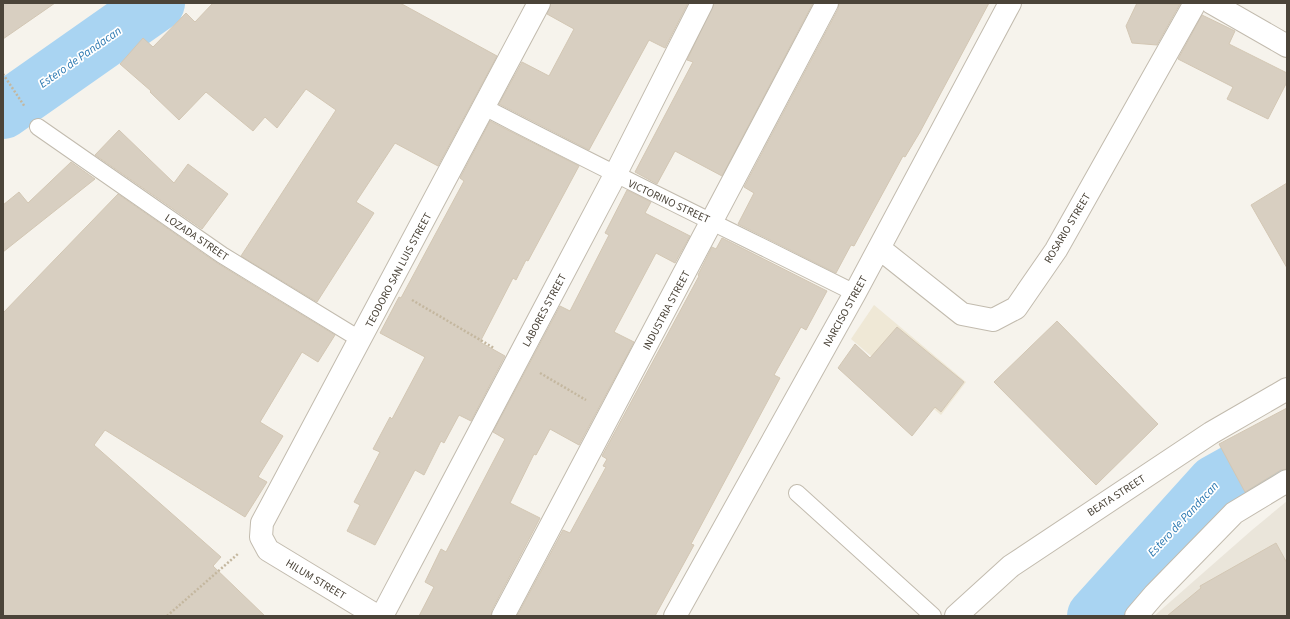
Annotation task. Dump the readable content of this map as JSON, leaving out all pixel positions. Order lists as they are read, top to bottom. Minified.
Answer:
{"streets":{"street":["ROSARIO STREET","TEODORO SAN LUIS STREET","LABORES STREET","INDUSTRIA STREET","NARCISO STREET","BEATA STREET","HILUM STREET"],"lane":["VICTORINO STREET","LOZADA STREET"]},"crossings":[["VICTORINO STREET","TEODORO SAN LUIS STREET"],["VICTORINO STREET","LABORES STREET"],["VICTORINO STREET","INDUSTRIA STREET"],["VICTORINO STREET","NARCISO STREET"],["ROSARIO STREET","NARCISO STREET"],["LOZADA STREET","TEODORO SAN LUIS STREET"],["TEODORO SAN LUIS STREET","HILUM STREET"]],"water":["Estero de Pandacan"]}
